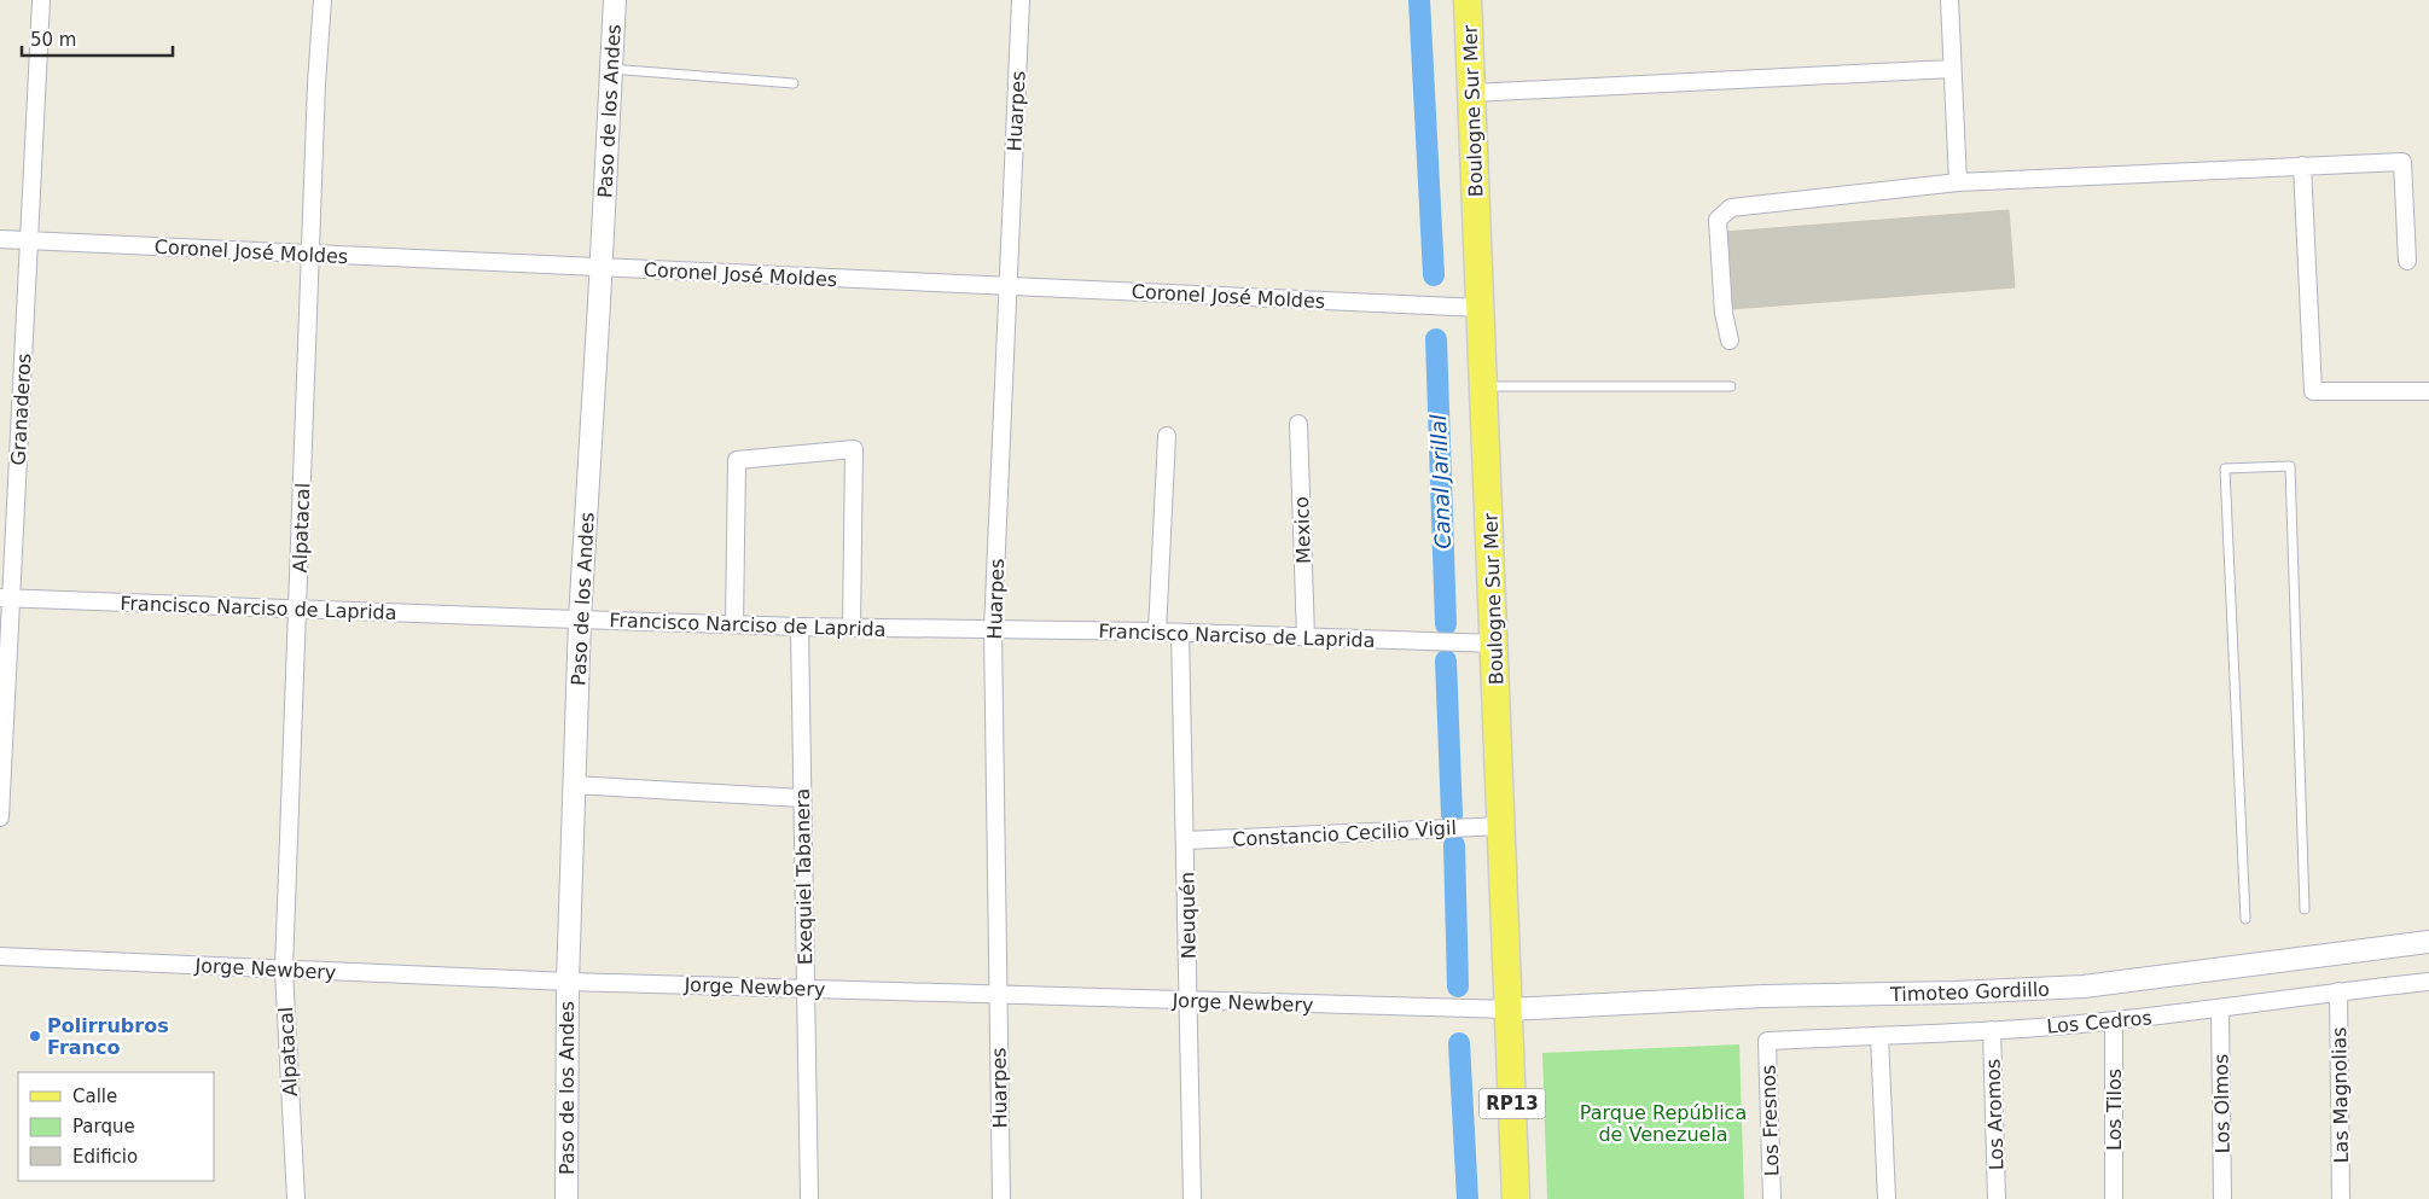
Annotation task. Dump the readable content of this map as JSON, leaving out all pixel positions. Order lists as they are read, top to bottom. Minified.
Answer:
{"streets":{"main road":["Boulogne Sur Mer","RP13"],"street":["Paso de los Andes","Huarpes","Coronel José Moldes","Granaderos","Alpatacal","Mexico","Francisco Narciso de Laprida","Constancio Cecilio Vigil","Exequiel Tabanera","Neuquén","Jorge Newbery","Timoteo Gordillo","Los Cedros","Las Magnolias","Los Olmos","Los Tilos","Los Aromos","Los Fresnos"]},"crossings":[["Paso de los Andes","Coronel José Moldes"],["Paso de los Andes","Francisco Narciso de Laprida"],["Paso de los Andes","Jorge Newbery"],["Huarpes","Coronel José Moldes"],["Huarpes","Francisco Narciso de Laprida"],["Huarpes","Jorge Newbery"],["Boulogne Sur Mer","Coronel José Moldes"],["Boulogne Sur Mer","Francisco Narciso de Laprida"],["Boulogne Sur Mer","Constancio Cecilio Vigil"],["Boulogne Sur Mer","Jorge Newbery"],["Boulogne Sur Mer","Timoteo Gordillo"],["Coronel José Moldes","Granaderos"],["Coronel José Moldes","Alpatacal"],["Granaderos","Francisco Narciso de Laprida"],["Alpatacal","Francisco Narciso de Laprida"],["Alpatacal","Jorge Newbery"],["Mexico","Francisco Narciso de Laprida"],["Francisco Narciso de Laprida","Exequiel Tabanera"],["Francisco Narciso de Laprida","Neuquén"],["Constancio Cecilio Vigil","Neuquén"],["Exequiel Tabanera","Jorge Newbery"],["Neuquén","Jorge Newbery"],["Jorge Newbery","Timoteo Gordillo"],["Los Cedros","Las Magnolias"],["Los Cedros","Los Olmos"],["Los Cedros","Los Tilos"],["Los Cedros","Los Aromos"],["Los Cedros","Los Fresnos"]],"water":["Canal Jarillal"],"parks":["Parque República de Venezuela"],"places":["Polirrubros Franco"],"legend":["Calle","Parque","Edificio"],"scale_bar":"50 m"}
